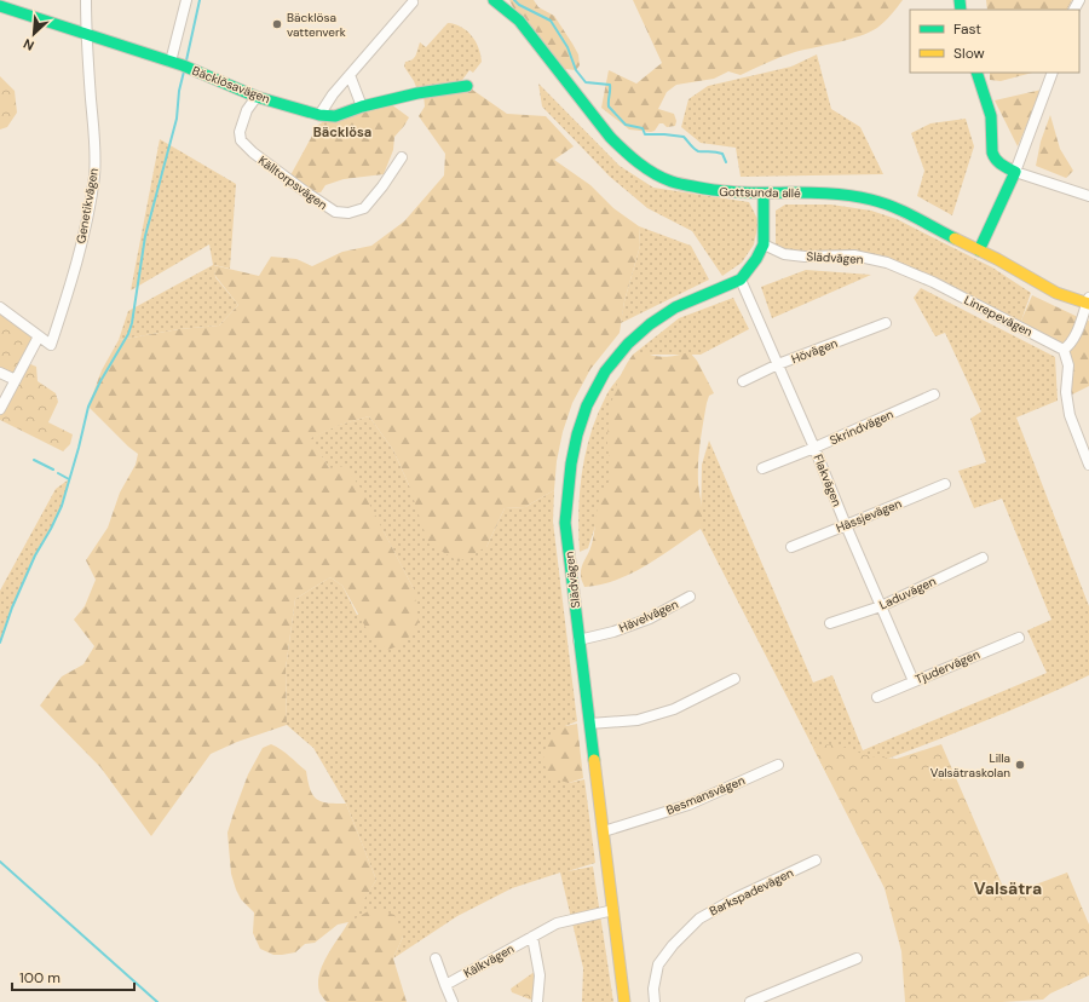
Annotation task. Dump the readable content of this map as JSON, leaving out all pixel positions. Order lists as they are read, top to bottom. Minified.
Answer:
{"streets":{"street":["Bäcklösavägen","Källtorpsvägen","Gottsunda allé","Genetikvägen","Slädvägen","Linrepevägen","Hövägen","Skrindvägen","Flakvägen","Hässjevägen","Laduvägen","Hävelvägen","Tjudervägen","Besmansvägen","Barkspadevägen","Kälkvägen"]},"crossings":[["Bäcklösavägen","Källtorpsvägen"],["Bäcklösavägen","Genetikvägen"],["Slädvägen","Linrepevägen"],["Slädvägen","Flakvägen"],["Slädvägen","Hävelvägen"],["Slädvägen","Besmansvägen"],["Slädvägen","Kälkvägen"],["Hövägen","Flakvägen"],["Skrindvägen","Flakvägen"],["Flakvägen","Hässjevägen"],["Flakvägen","Laduvägen"],["Flakvägen","Tjudervägen"]],"districts":["Bäcklösa","Valsätra"],"places":["Bäcklösa vattenverk","Lilla Valsätraskolan"],"legend":["Fast","Slow"],"scale_bar":"100 m","north":"bottom left"}
